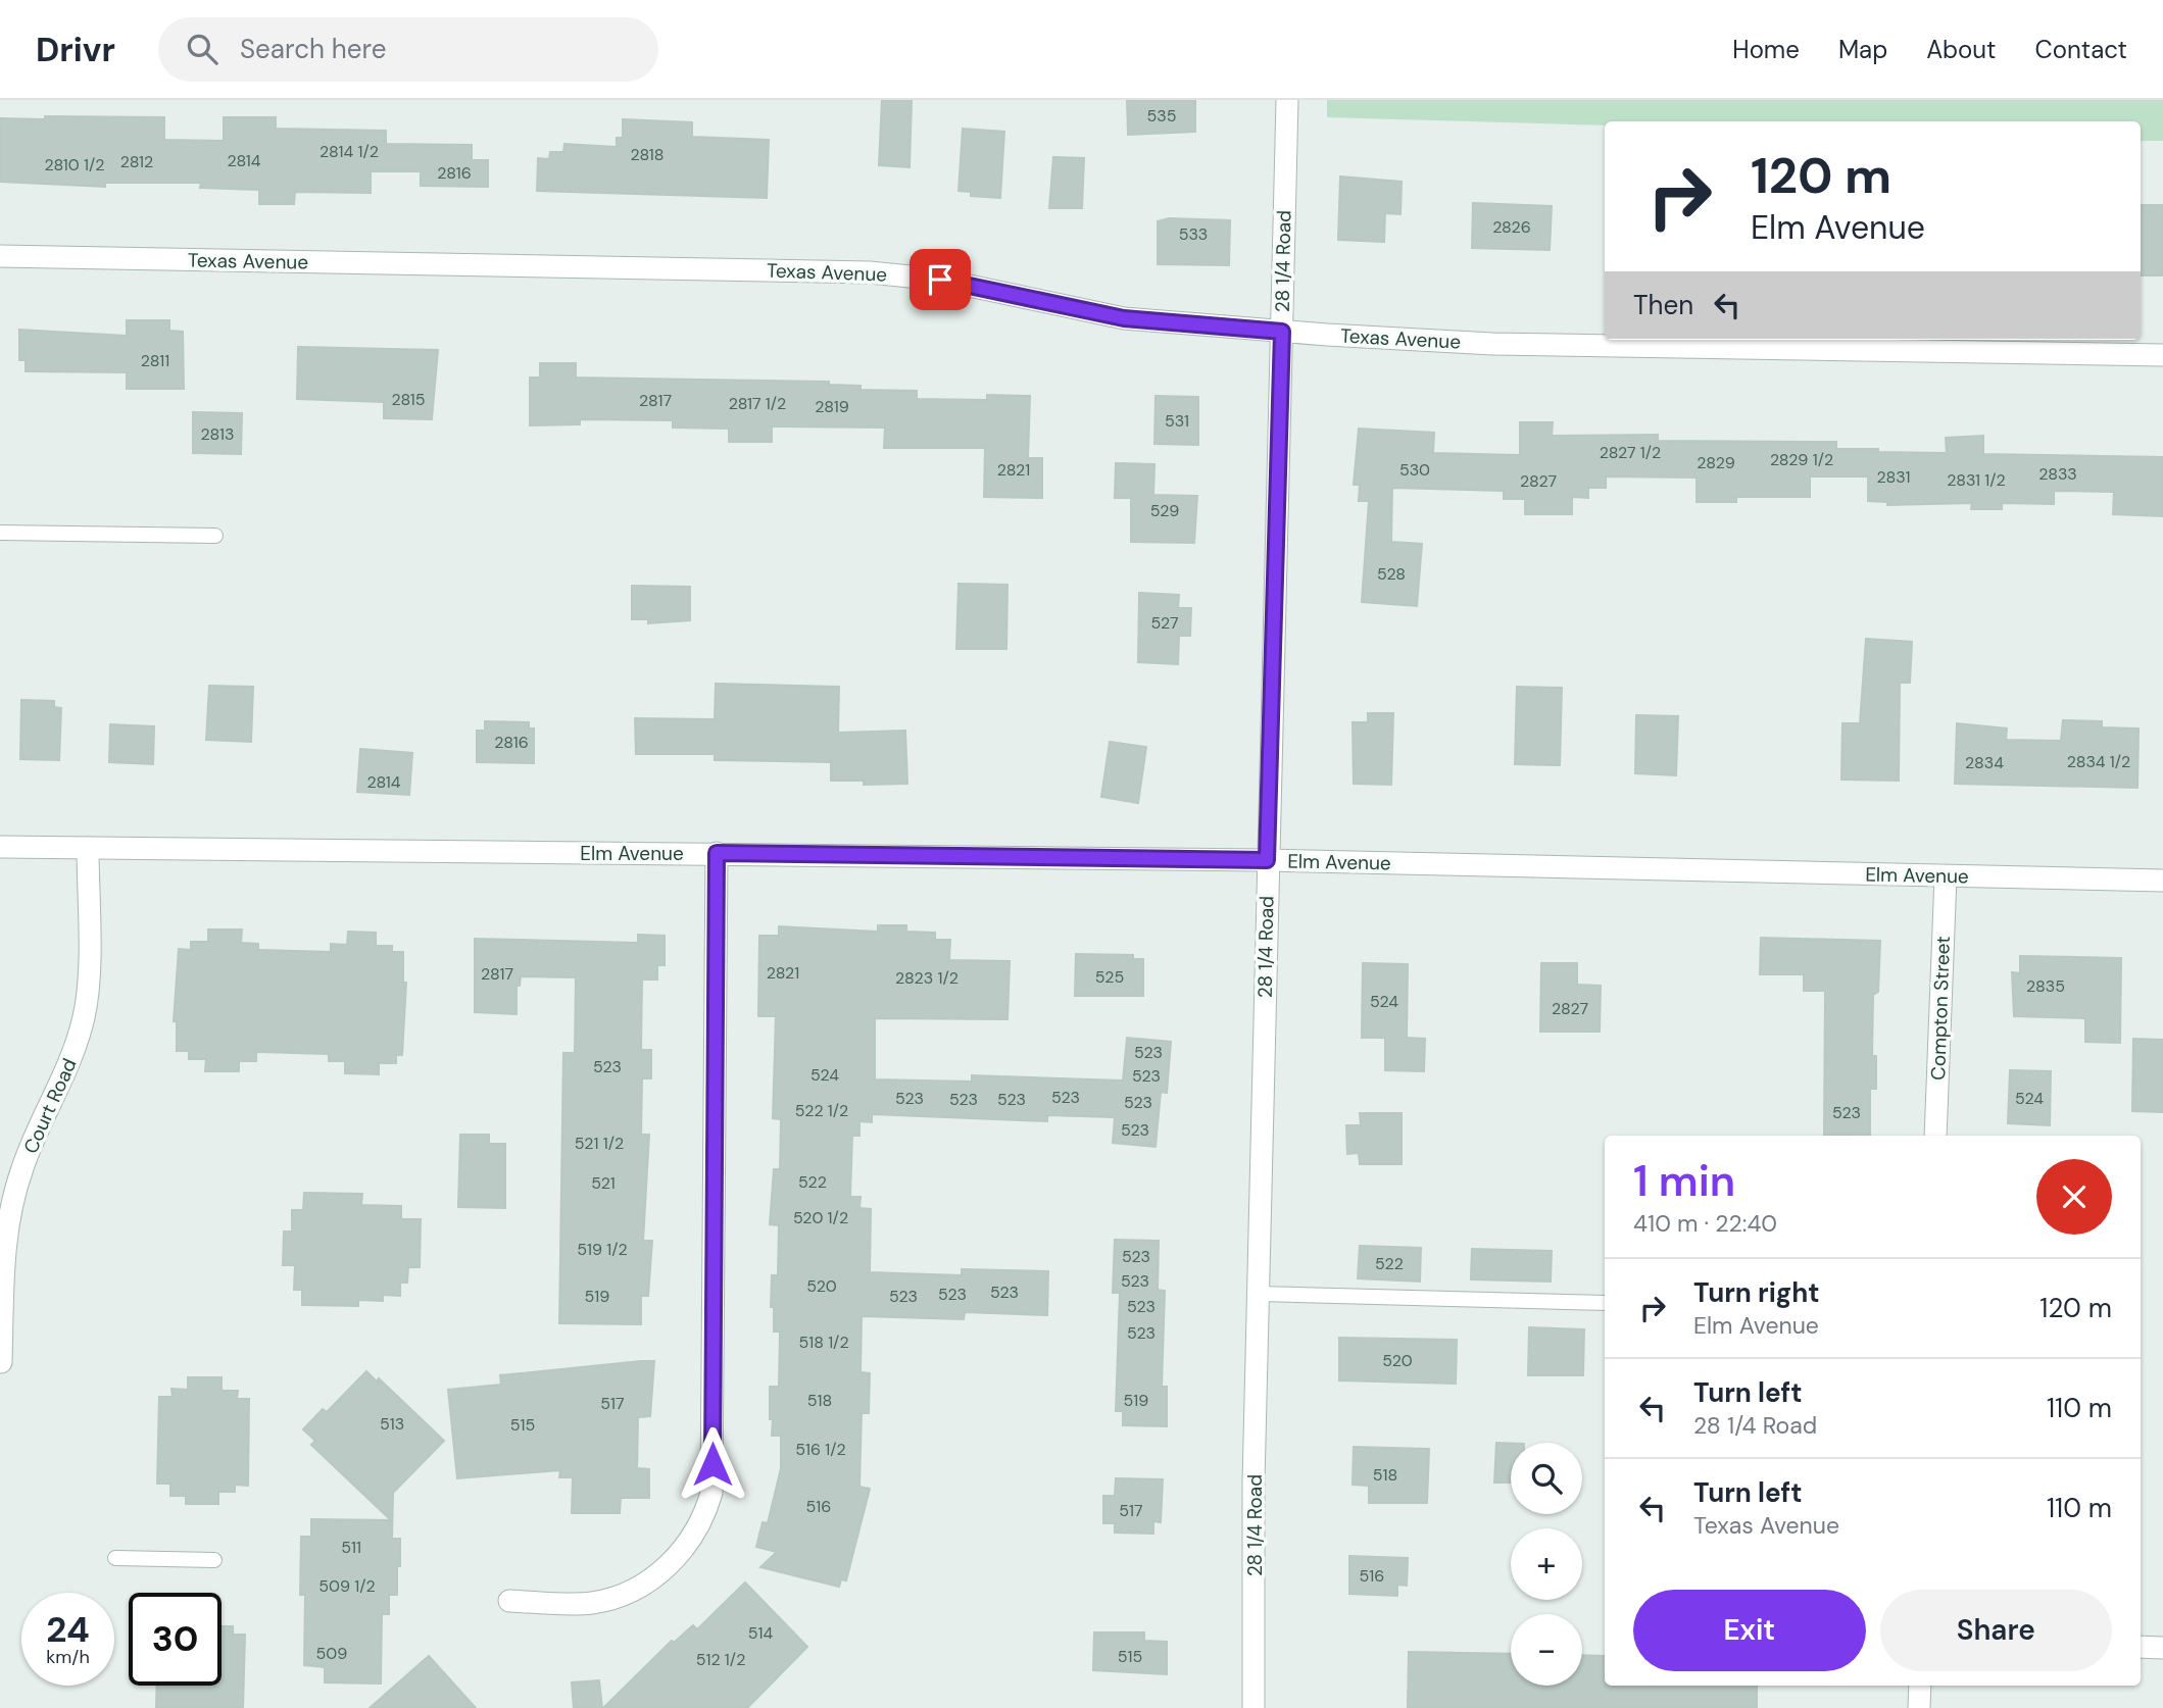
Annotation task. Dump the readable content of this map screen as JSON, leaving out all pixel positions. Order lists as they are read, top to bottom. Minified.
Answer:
{"streets":{"street":["Texas Avenue","28 1/4 Road","Elm Avenue","Compton Street","Court Road"]},"crossings":[["Texas Avenue","28 1/4 Road"],["28 1/4 Road","Elm Avenue"],["Elm Avenue","Compton Street"],["Elm Avenue","Court Road"]],"house_numbers":["535","2814 1/2","2818","2814","2812","2810 1/2","2816","2826","533","2811","2815","2817","2817 1/2","2819","531","2813","2827 1/2","2829 1/2","2829","2821","530","2833","2831","2831 1/2","2827","529","528","527","2816","2834 1/2","2834","2814","2821","2817","525","2823 1/2","2835","524","2827","523","523","524","523","523","523","524","523","523","523","522 1/2","523","523","521 1/2","522","521","520 1/2","519 1/2","523","522","523","520","523","523","519","523","523","523","518 1/2","520","518","519","517","513","515","516 1/2","518","516","517","511","516","509 1/2","514","509","515","512 1/2"],"page":{"header":"Drivr","search":"Search here","nav":["Home","Map","About","Contact"],"turn":["120 m","Elm Avenue"],"then":"Then","heading":["1 min","410 m · 22:40"],"list":[{"name":"Turn right","note":"Elm Avenue","value":"120 m"},{"name":"Turn left","note":"28 1/4 Road","value":"110 m"},{"name":"Turn left","note":"Texas Avenue","value":"110 m"}],"map_buttons":["+","−"],"buttons":["Exit","Share"],"speed":"24 km/h","limit":"30"}}
